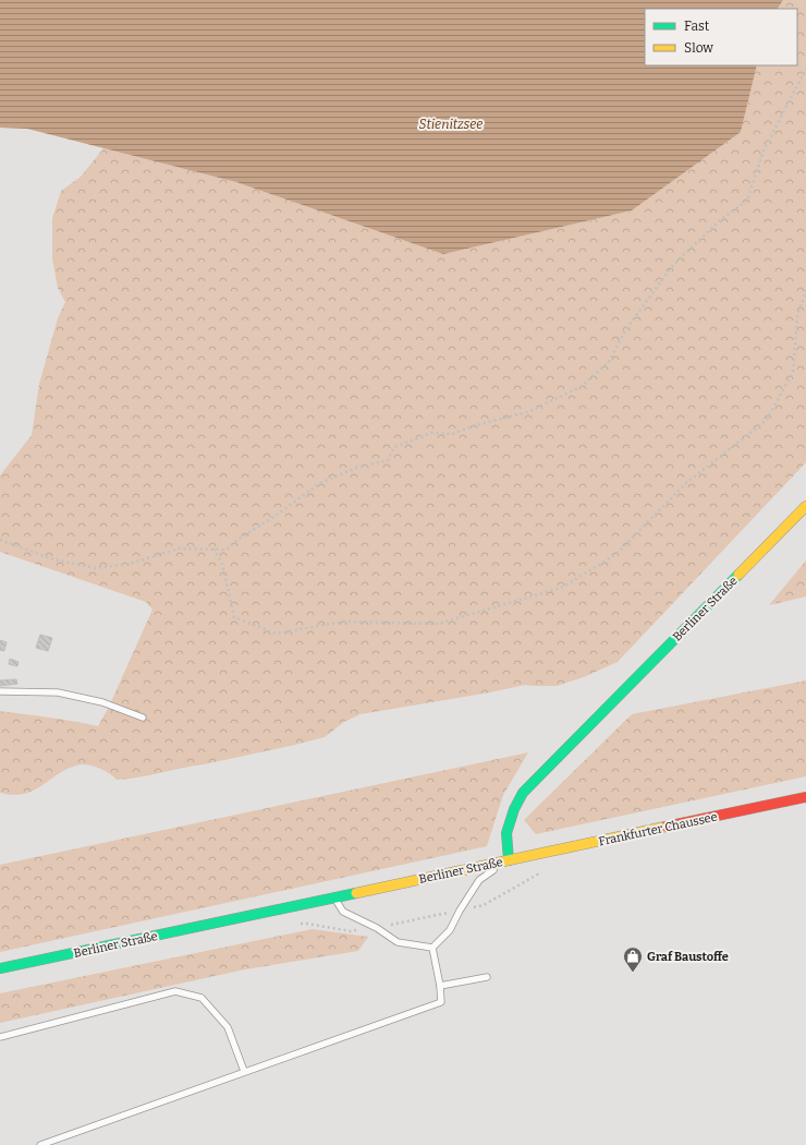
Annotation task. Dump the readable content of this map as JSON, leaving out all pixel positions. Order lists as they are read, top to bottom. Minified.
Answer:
{"streets":{"main road":["Berliner Straße","Frankfurter Chaussee"]},"crossings":[["Berliner Straße","Frankfurter Chaussee"]],"water":["Stienitzsee"],"places":{"shop":["Graf Baustoffe"]},"legend":["Fast","Slow"]}
